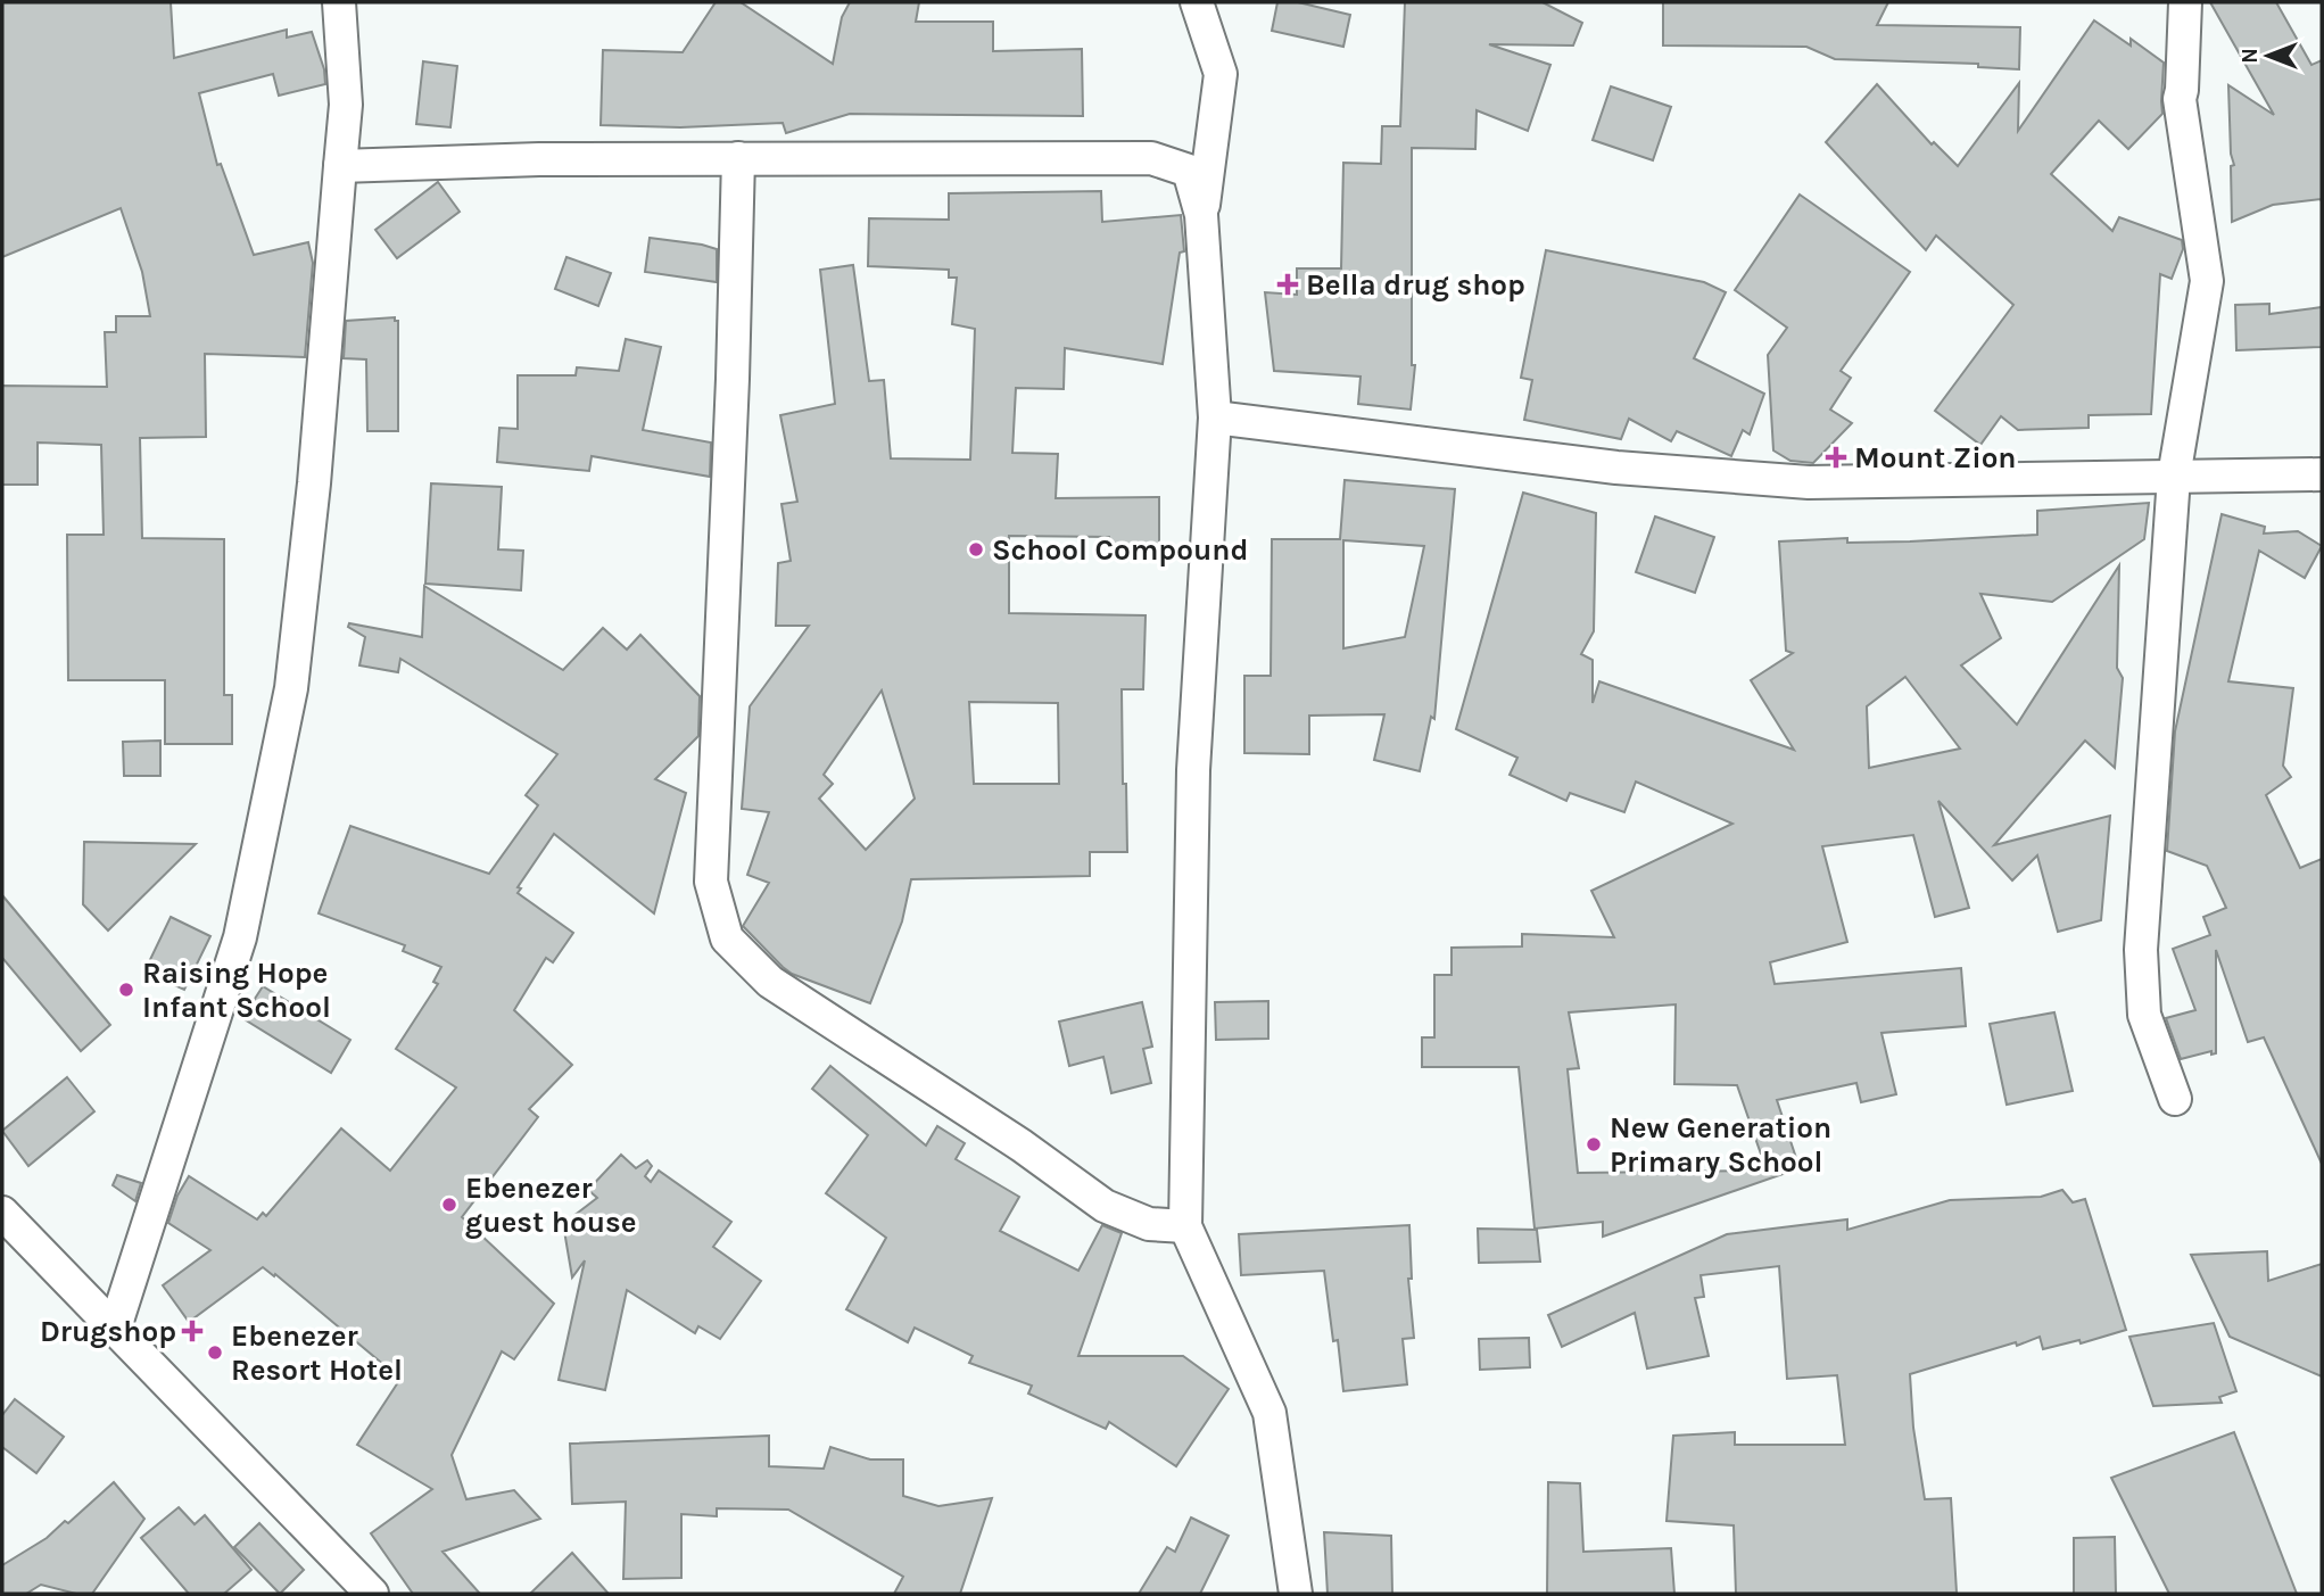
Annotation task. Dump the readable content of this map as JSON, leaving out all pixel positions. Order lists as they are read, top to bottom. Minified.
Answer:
{"places":{"health":["Bella drug shop","Mount Zion","Drugshop"],"other":["School Compound","Raising Hope Infant School","New Generation Primary School","Ebenezer guest house","Ebenezer Resort Hotel"]},"north":"left"}
